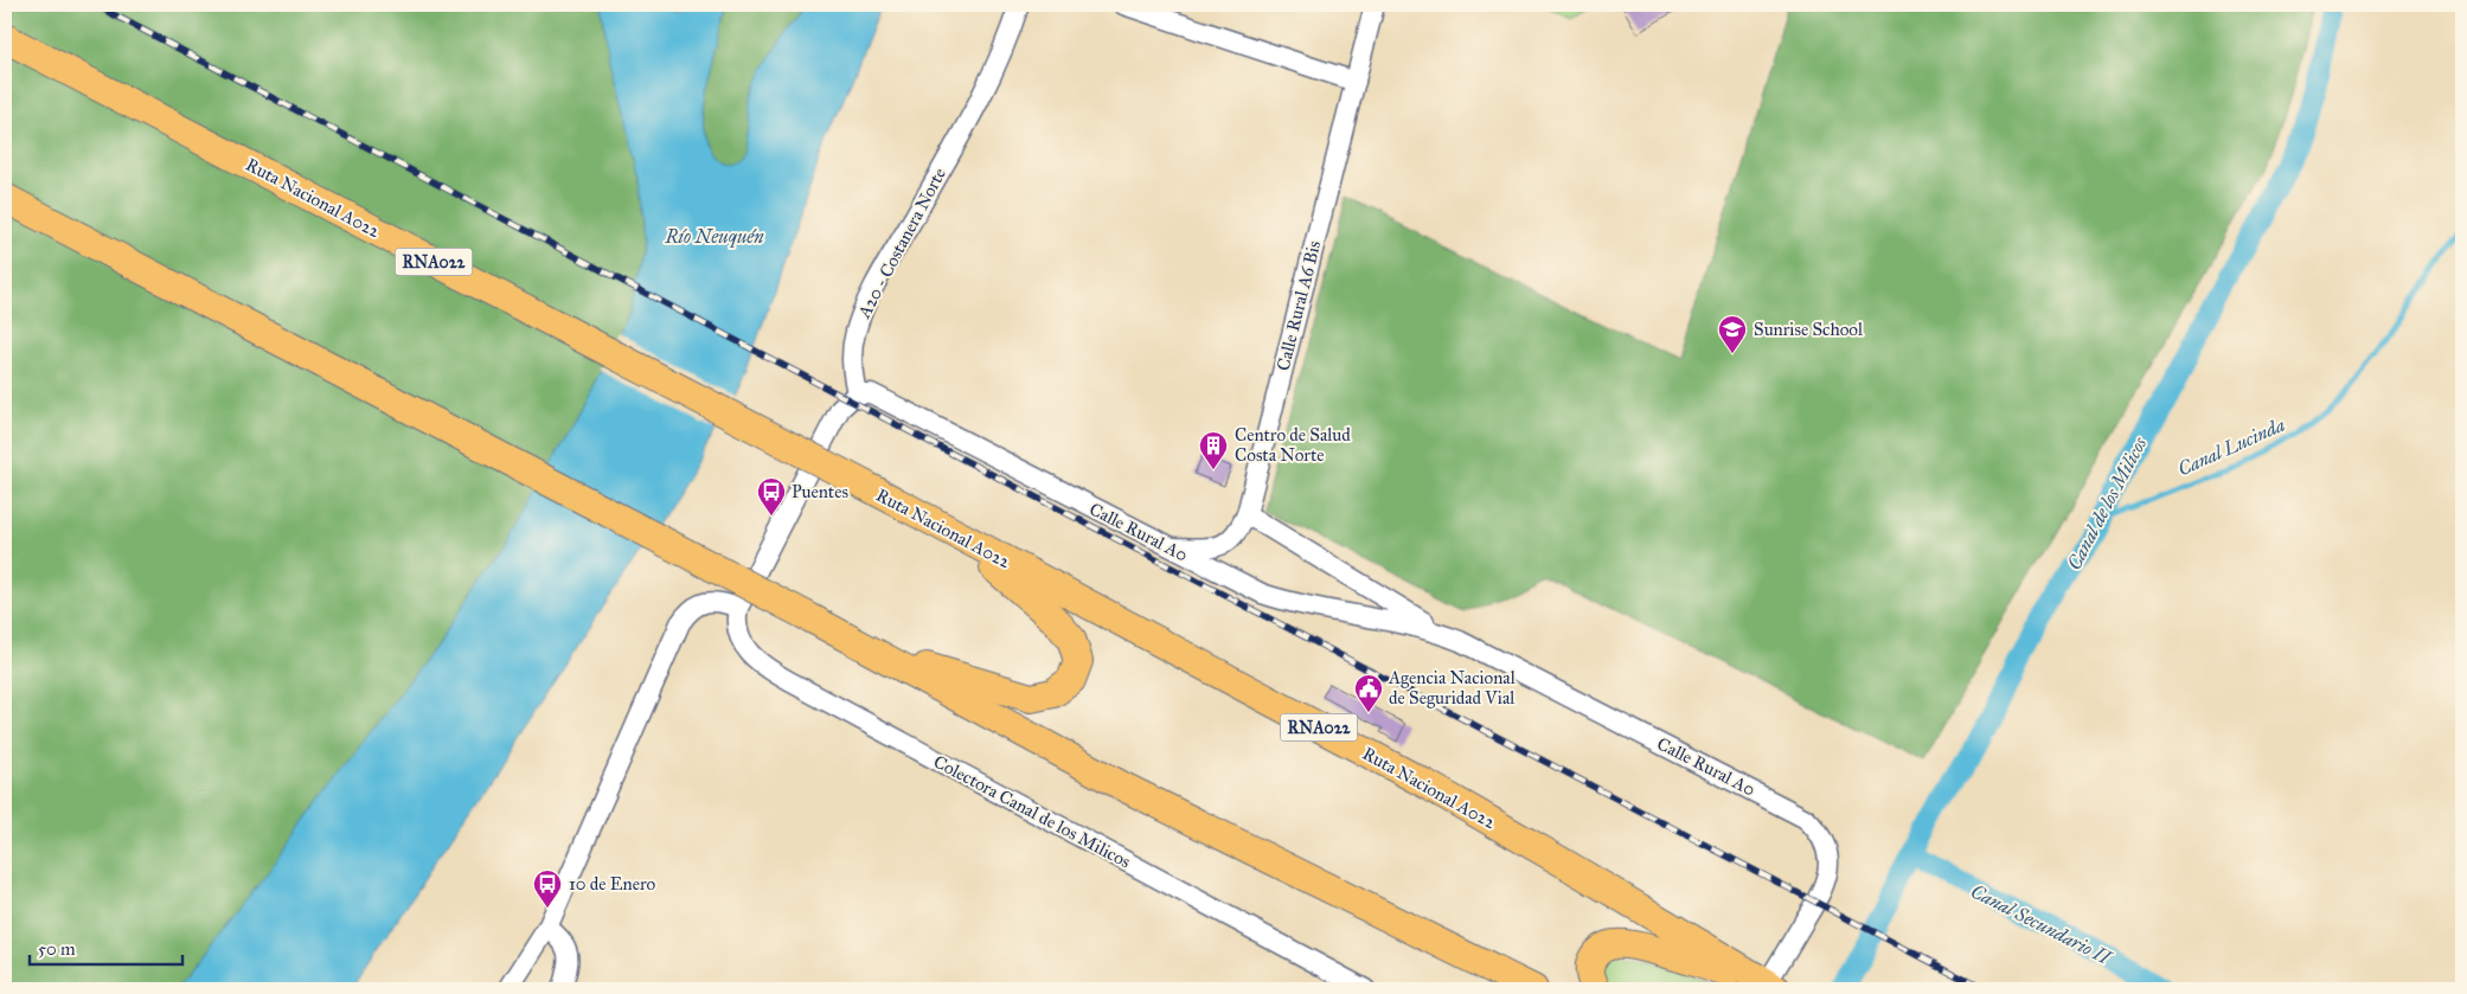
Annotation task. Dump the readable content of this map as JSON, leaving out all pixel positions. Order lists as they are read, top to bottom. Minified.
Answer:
{"streets":{"highway":["Ruta Nacional A022","RNA022"],"street":["A20 - Costanera Norte","Calle Rural A6 Bis","Calle Rural A0","Colectora Canal de los Milicos"]},"crossings":[["Ruta Nacional A022","Calle Rural A0"],["A20 - Costanera Norte","Calle Rural A0"],["Calle Rural A6 Bis","Calle Rural A0"]],"water":["Río Neuquén","Canal Lucinda","Canal de los Milicos","Canal Secundario II"],"places":{"school or university":["Sunrise School"],"building":["Centro de Salud Costa Norte"],"bus stop":["Puentes","10 de Enero"],"public building":["Agencia Nacional de Seguridad Vial"]},"scale_bar":"50 m"}
